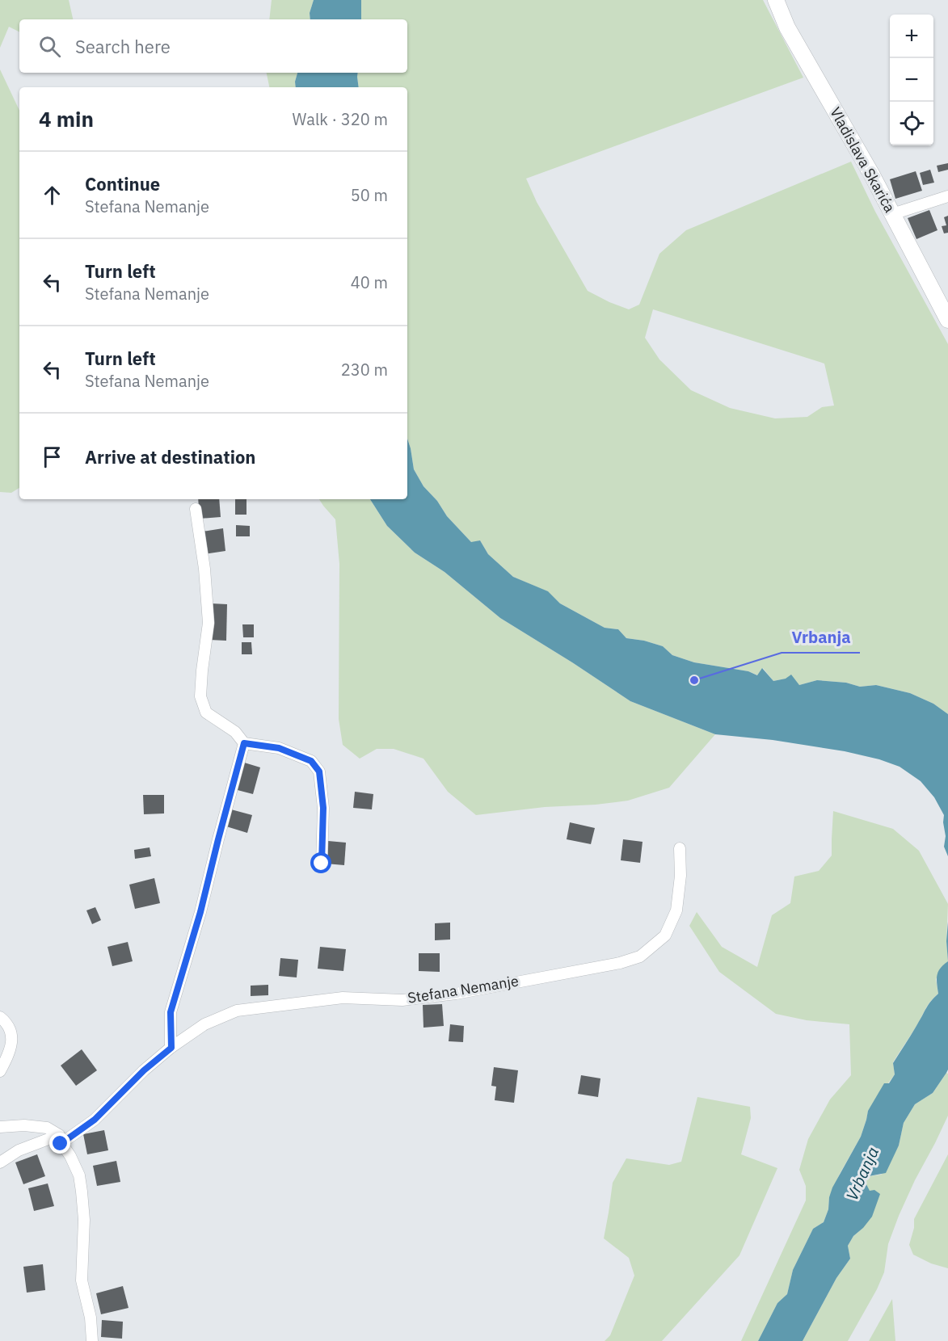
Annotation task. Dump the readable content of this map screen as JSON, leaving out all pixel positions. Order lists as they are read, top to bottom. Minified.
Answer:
{"streets":{"street":["Vladislava Skarića","Stefana Nemanje"]},"water":["Vrbanja"],"places":["Vrbanja"],"page":{"map_buttons":["+","−"],"search":"Search here","heading":["4 min","Walk · 320 m"],"list":[["Continue","Stefana Nemanje","50 m"],["Turn left","Stefana Nemanje","40 m"],["Turn left","Stefana Nemanje","230 m"],"Arrive at destination"]}}
